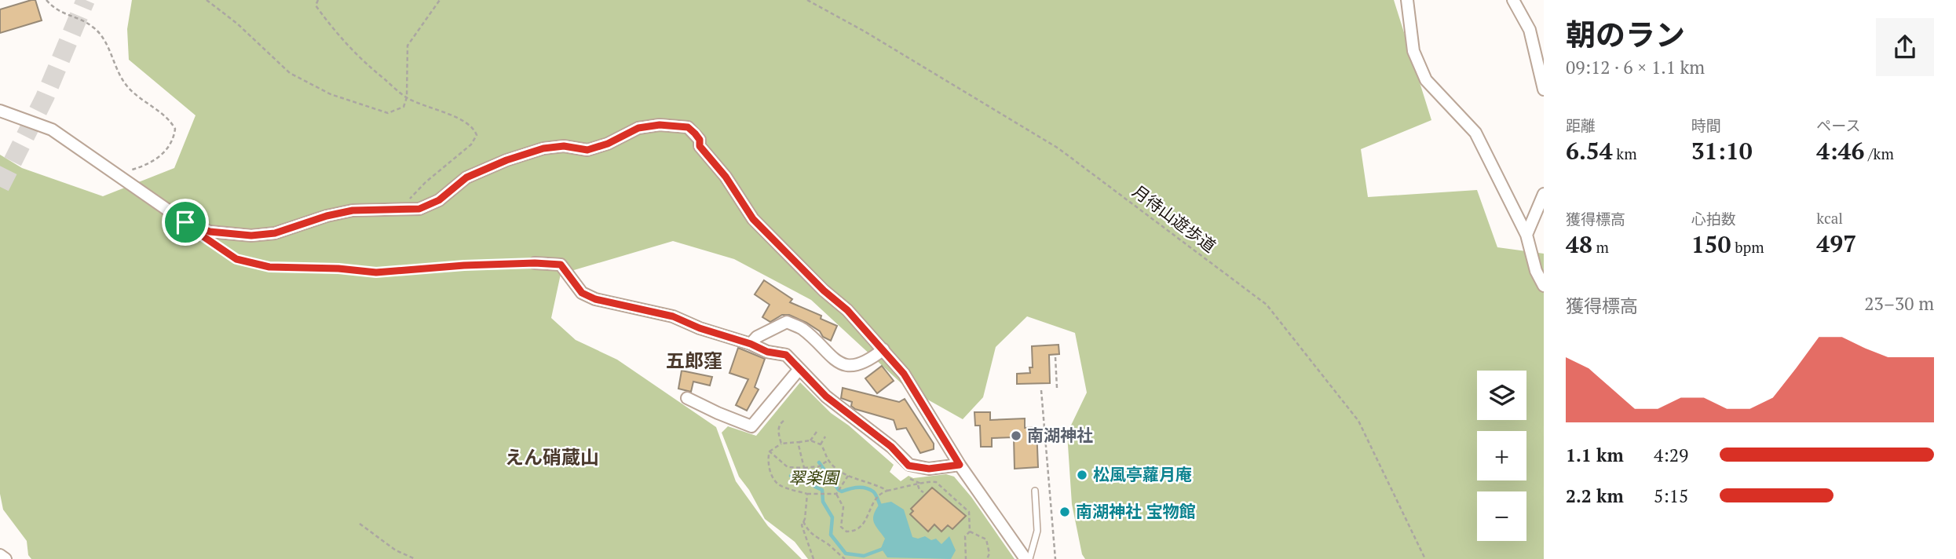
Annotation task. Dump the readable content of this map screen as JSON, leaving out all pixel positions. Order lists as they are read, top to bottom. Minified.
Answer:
{"streets":{"path":["月待山遊歩道"]},"districts":["五郎窪","えん硝蔵山"],"parks":["翠楽園"],"places":["南湖神社","松風亭蘿月庵","南湖神社 宝物館"],"page":{"heading":["朝のラン","09:12 · 6 × 1.1 km"],"stats":[["距離","6.54 km"],["時間","31:10"],["ペース","4:46 /km"],["獲得標高","48 m"],["心拍数","150 bpm"],["kcal","497"]],"chart":["獲得標高","23–30 m"],"map_buttons":["+","−"],"list":[{"name":"1.1 km","note":"4:29"},{"name":"2.2 km","note":"5:15"}]}}
